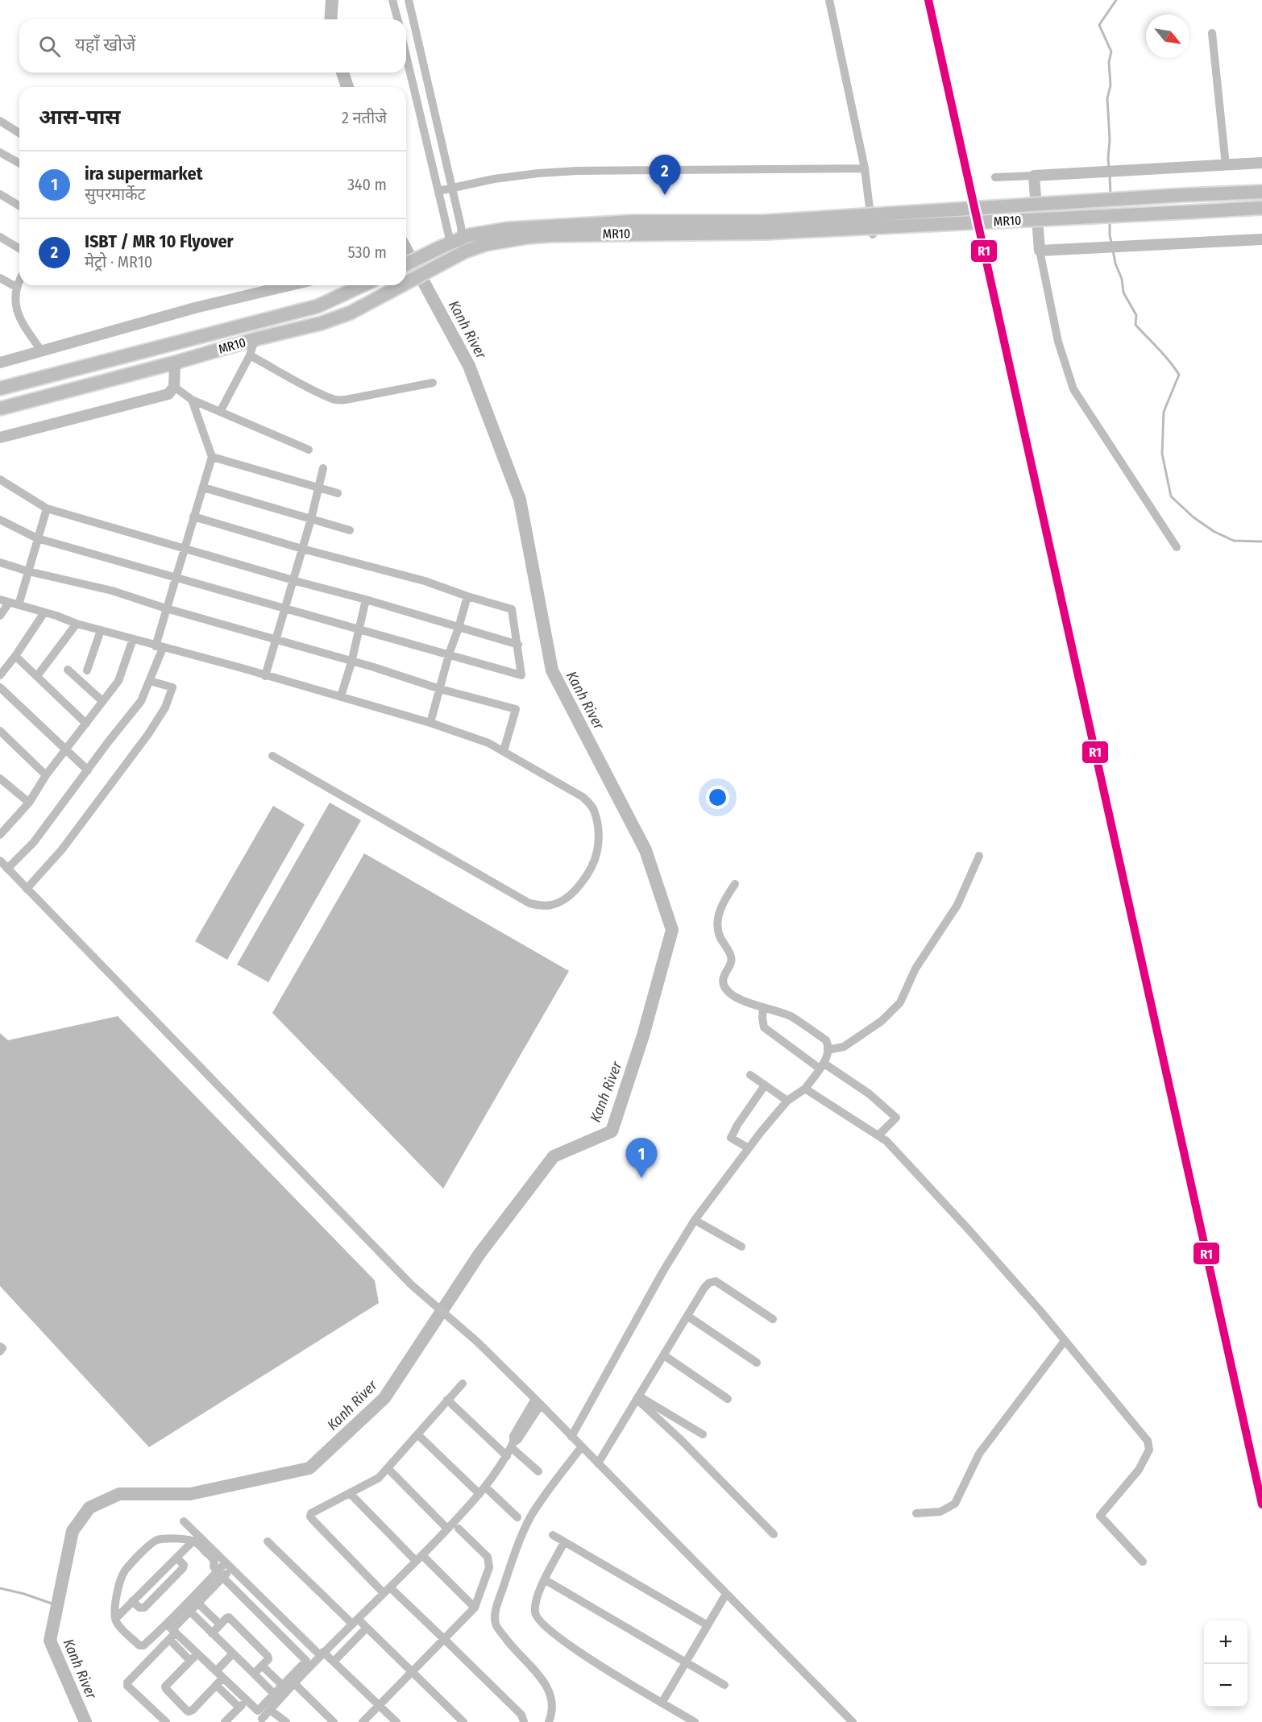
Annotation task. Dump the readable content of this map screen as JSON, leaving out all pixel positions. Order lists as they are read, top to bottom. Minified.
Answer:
{"streets":{"main road":["MR10"]},"water":["Kanh River"],"lines":["transit line R1"],"north":"bottom right","page":{"search":"यहाँ खोजें","heading":["आस-पास","2 नतीजे"],"list":[{"mark":"1","name":"ira supermarket","note":"सुपरमार्केट","value":"340 m"},{"mark":"2","name":"ISBT / MR 10 Flyover","note":"मेट्रो · MR10","value":"530 m"}],"pins":["2","1"],"map_buttons":["+","−"]}}
